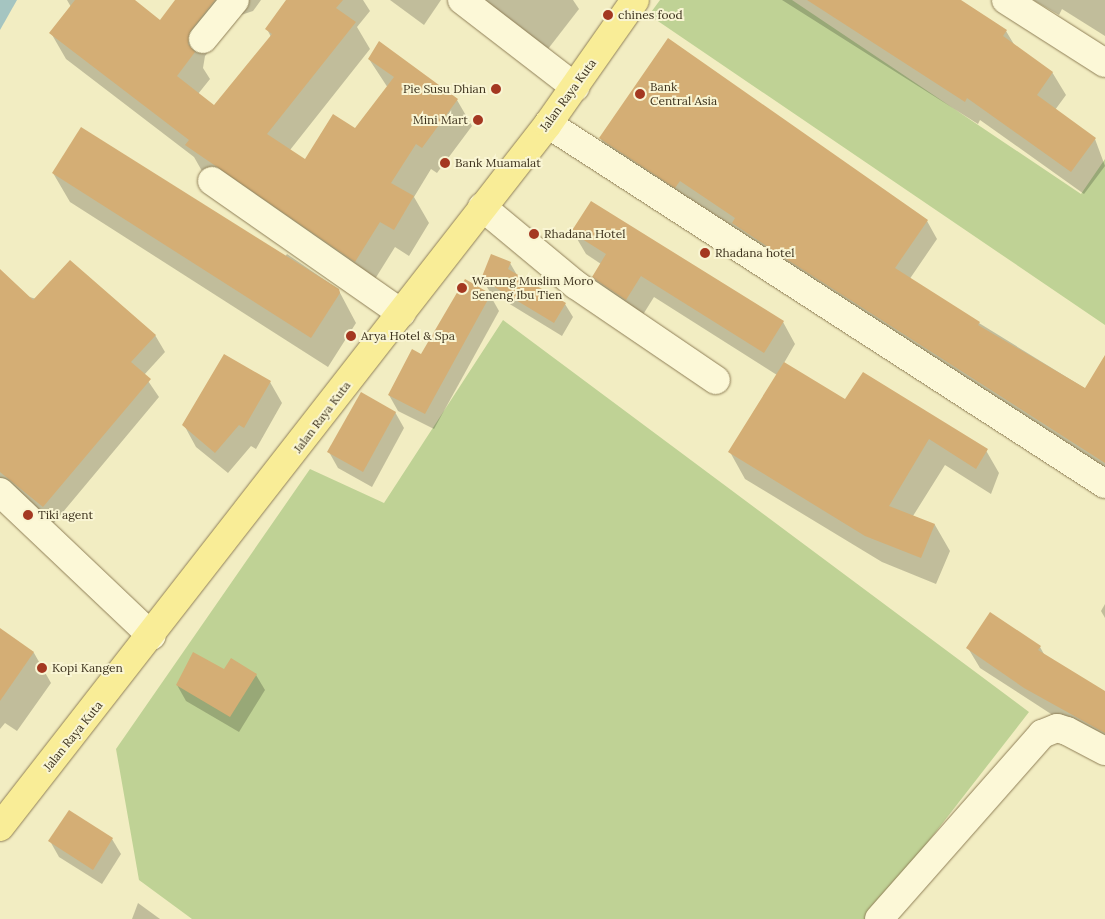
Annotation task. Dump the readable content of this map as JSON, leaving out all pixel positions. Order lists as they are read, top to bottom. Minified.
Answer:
{"streets":{"main road":["Jalan Raya Kuta"]},"places":["chines food","Pie Susu Dhian","Bank Central Asia","Mini Mart","Bank Muamalat","Rhadana Hotel","Rhadana hotel","Warung Muslim Moro Seneng Ibu Tien","Arya Hotel & Spa","Tiki agent","Kopi Kangen"]}
